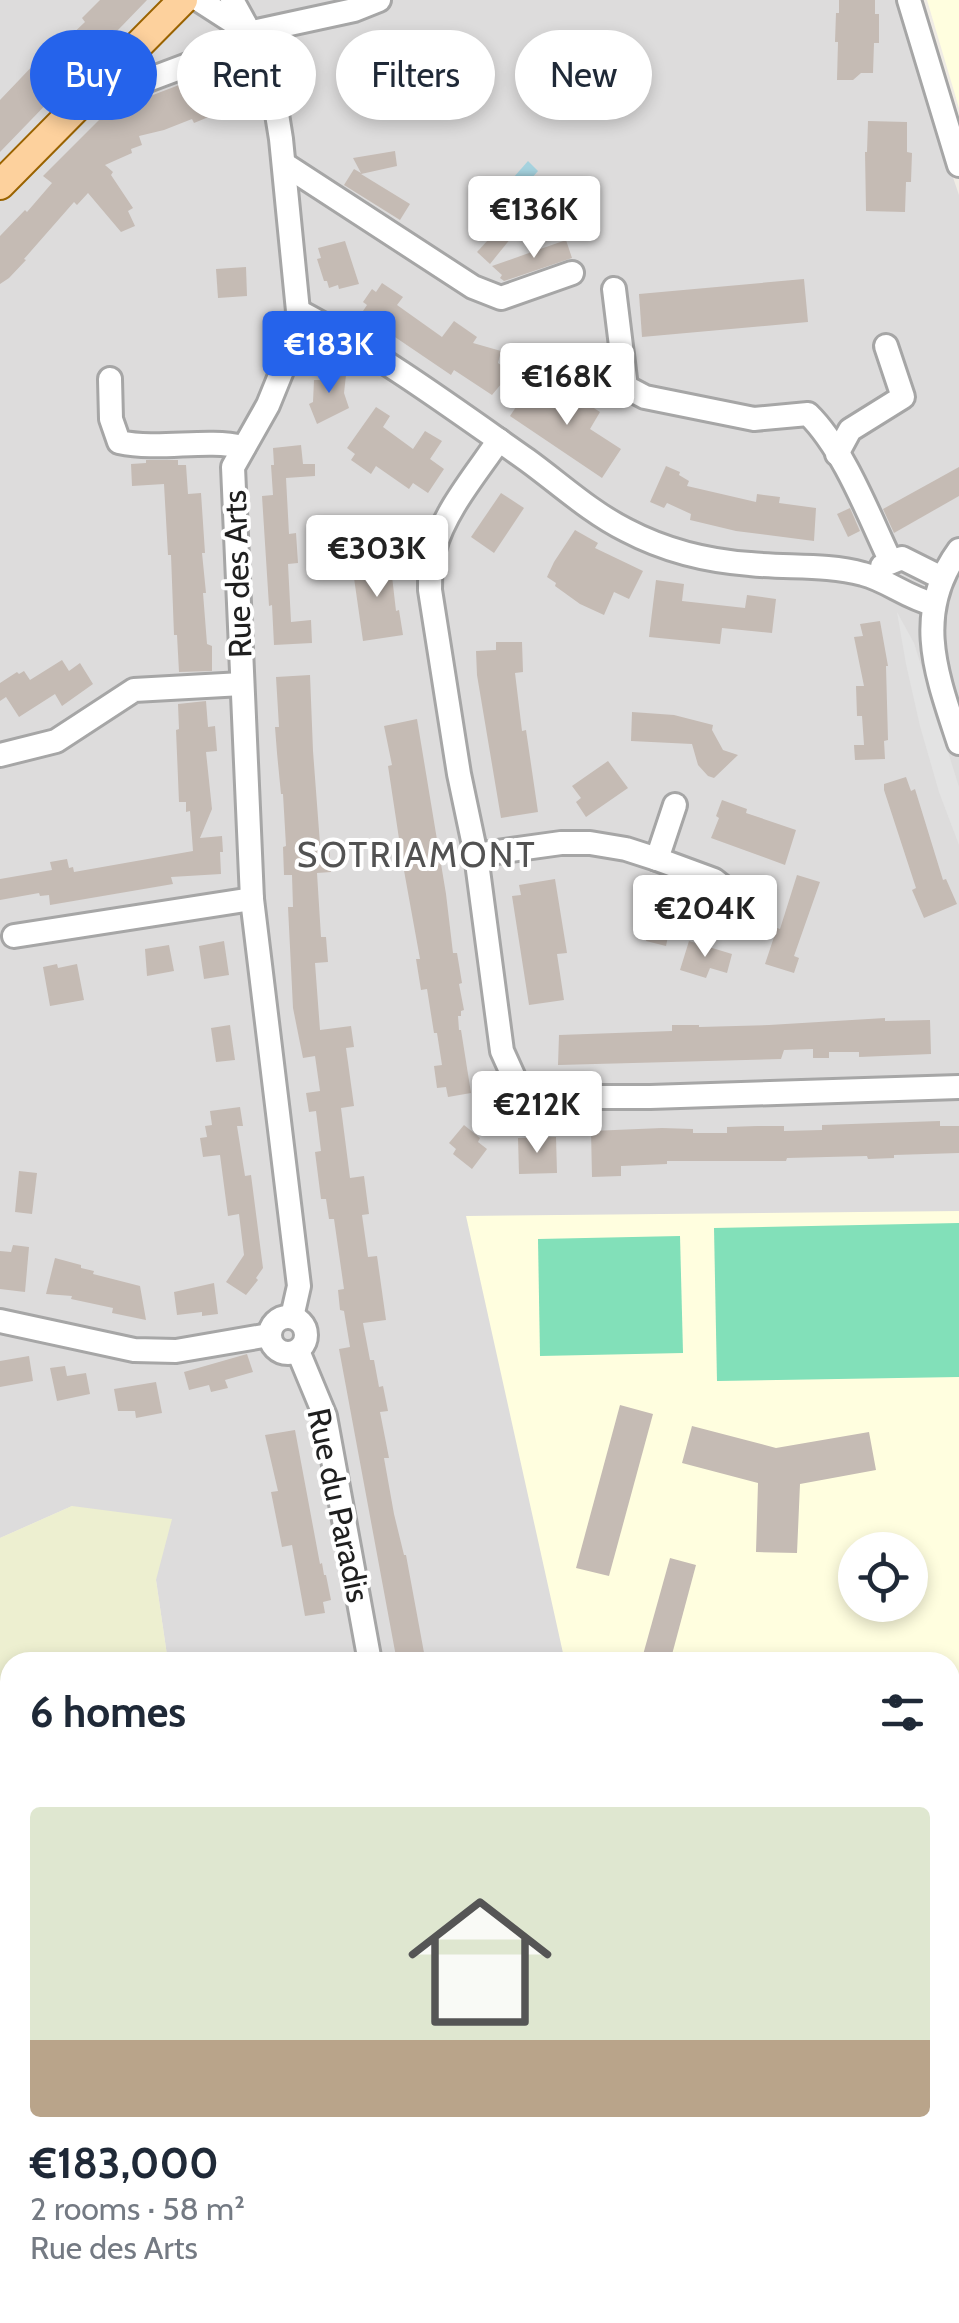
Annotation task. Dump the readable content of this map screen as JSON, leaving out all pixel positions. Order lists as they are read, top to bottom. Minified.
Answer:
{"streets":{"street":["Rue des Arts","Rue du Paradis"]},"crossings":[["Rue des Arts","Rue du Paradis"]],"districts":["SOTRIAMONT"],"page":{"chip":["Buy","Rent","Filters","New"],"price":["€136K","€183K","€168K","€303K","€204K","€212K"],"heading":"6 homes","list":[{"name":"€183,000","note":"2 rooms · 58 m² · Rue des Arts"}]}}
